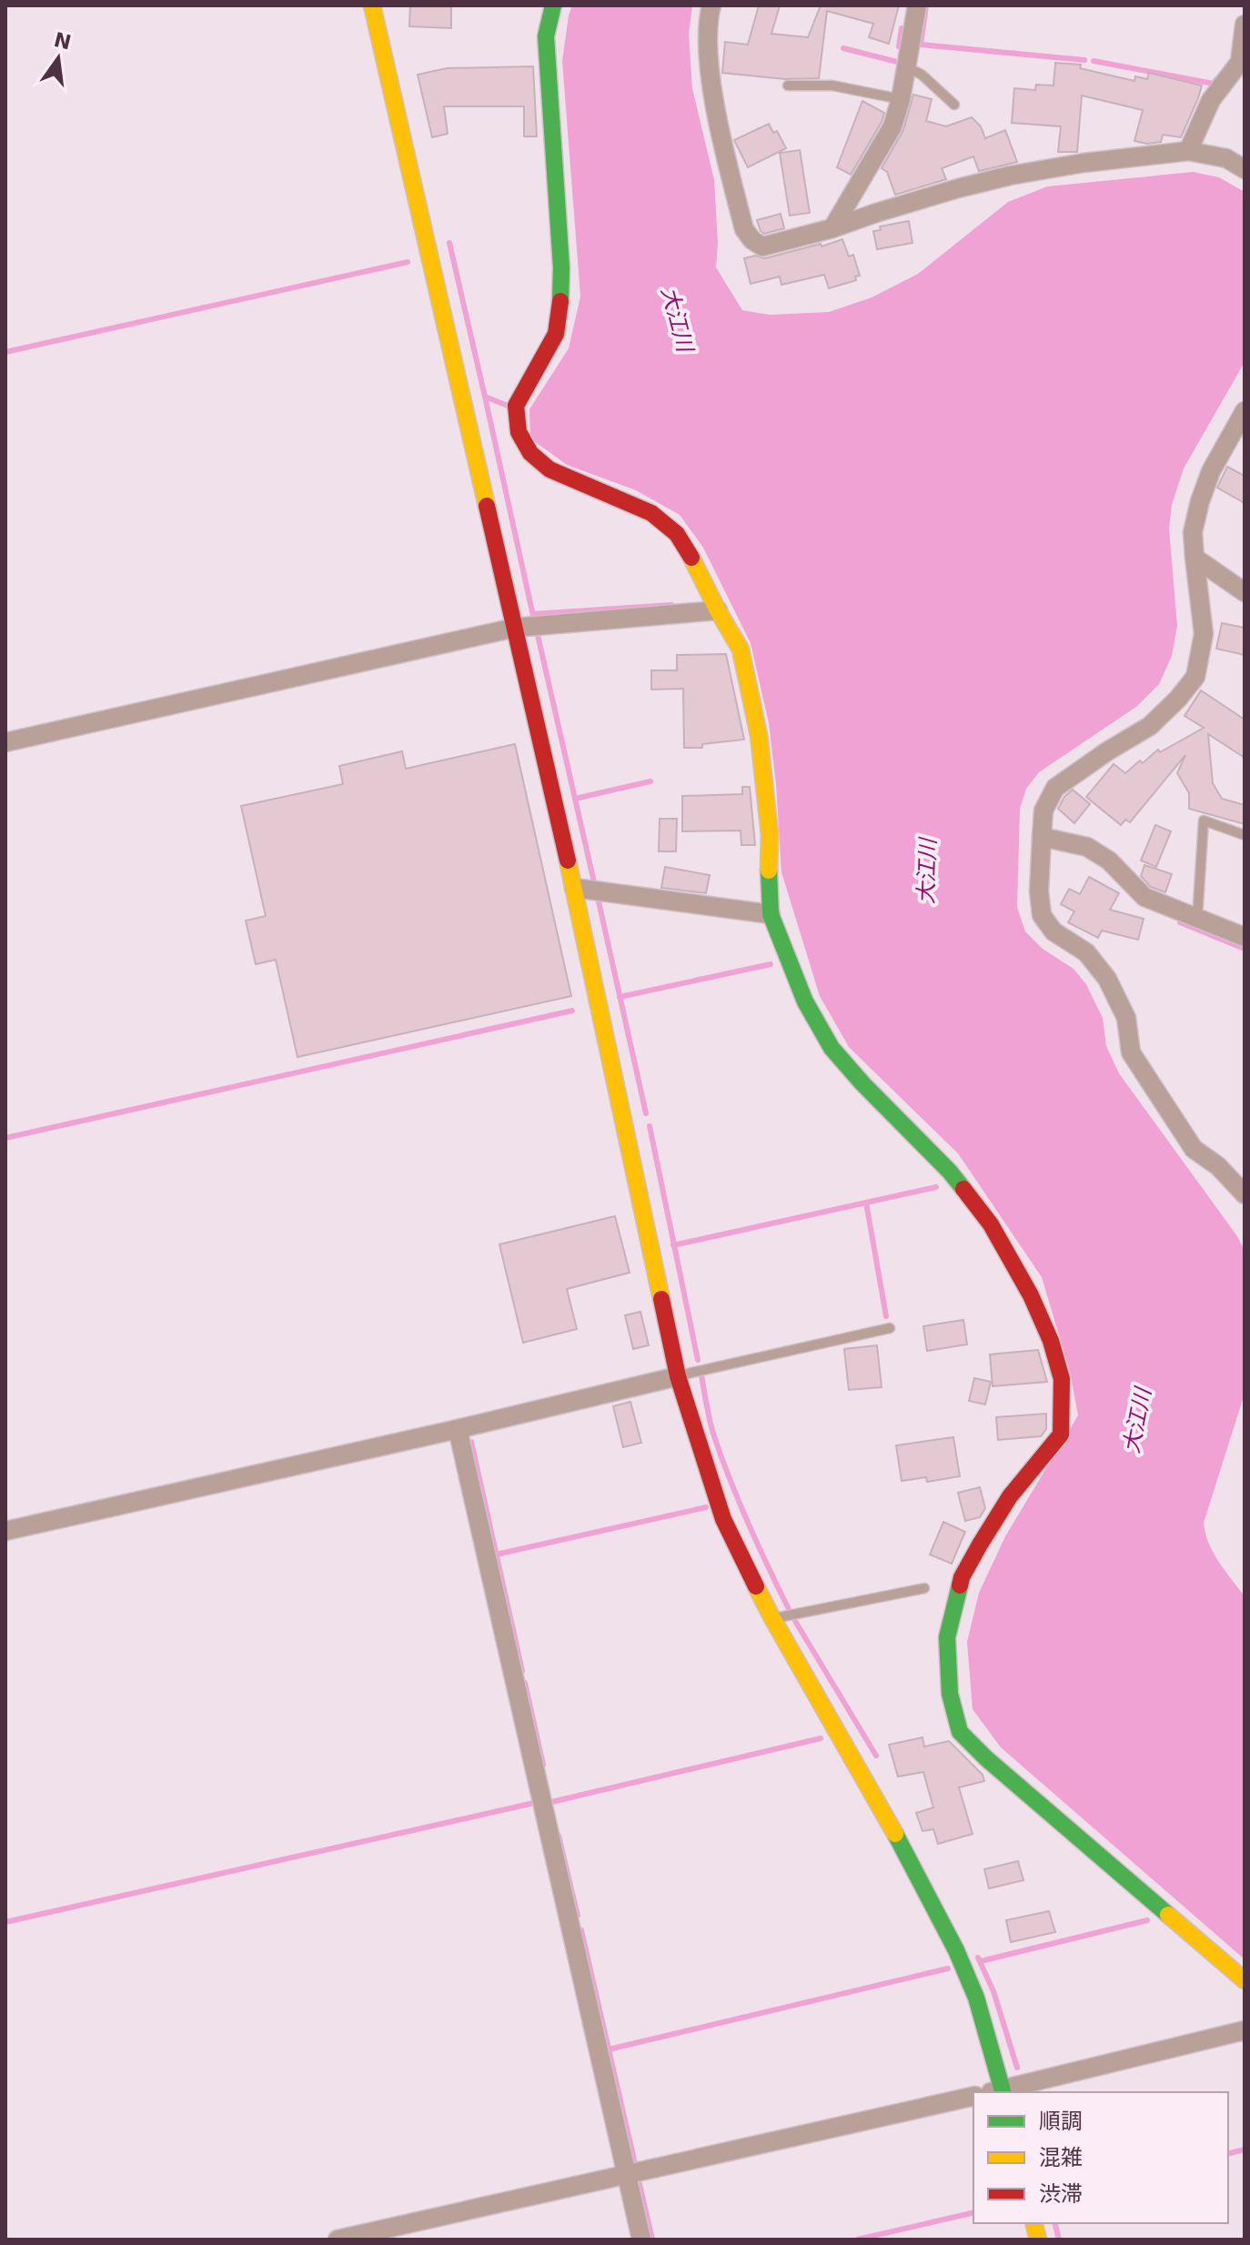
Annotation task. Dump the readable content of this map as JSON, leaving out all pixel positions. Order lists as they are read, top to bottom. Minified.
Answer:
{"water":["大江川"],"legend":["順調","混雑","渋滞"],"north":"top"}
